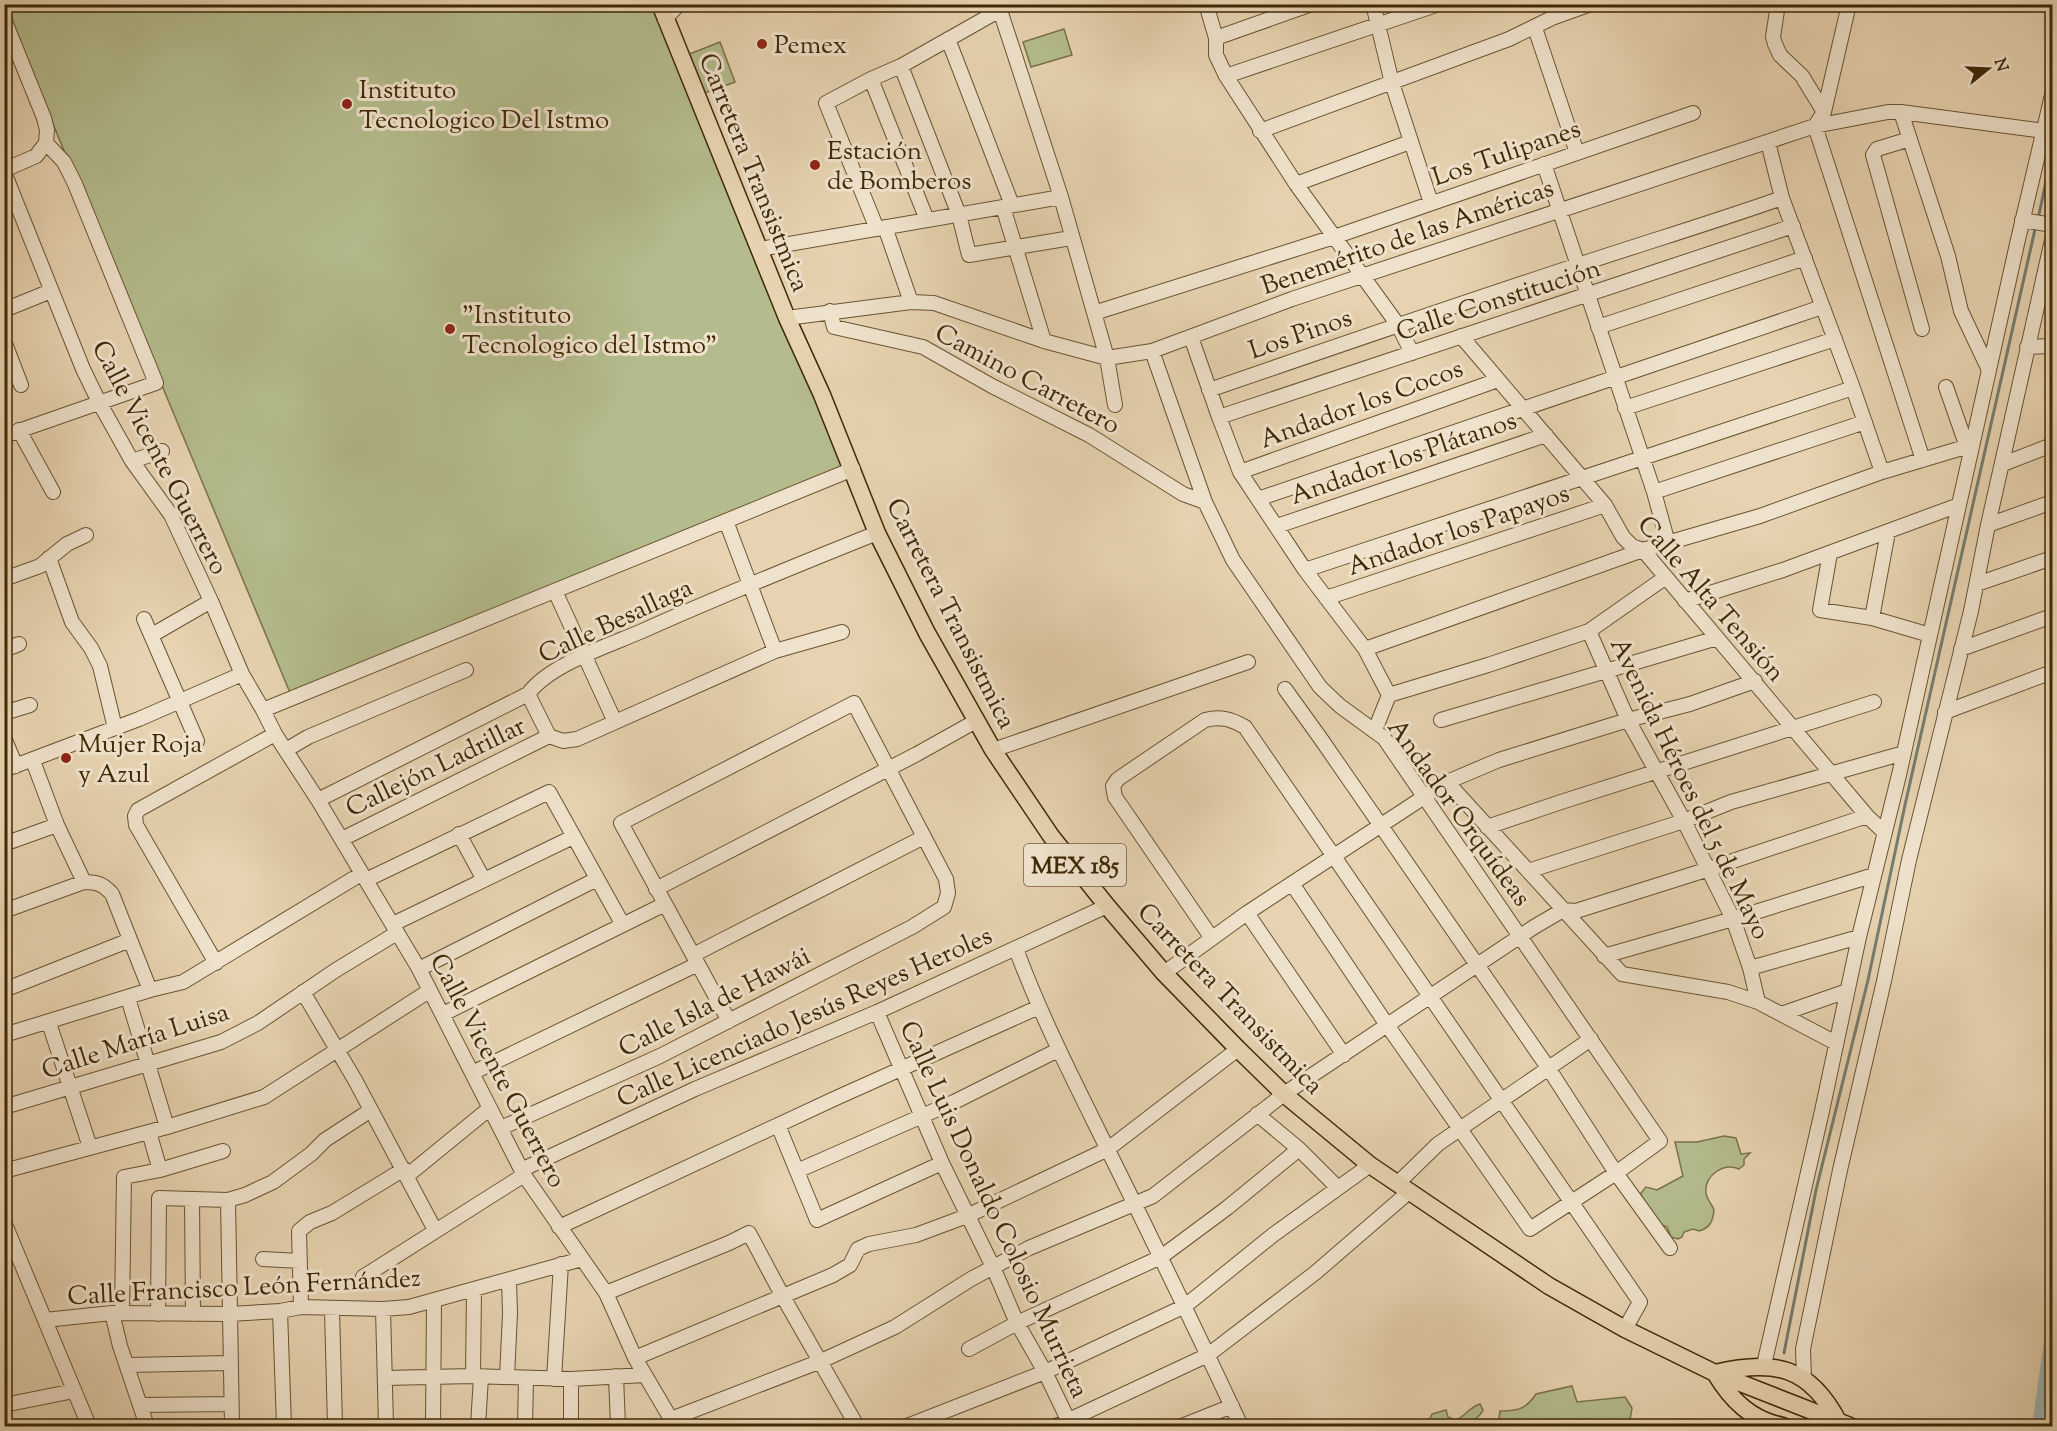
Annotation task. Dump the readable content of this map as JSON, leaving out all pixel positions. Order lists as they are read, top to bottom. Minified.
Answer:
{"streets":{"main road":["Carretera Transistmica","MEX 185"],"street":["Los Tulipanes","Benemérito de las Américas","Calle Constitución","Los Pinos","Camino Carretero","Andador los Cocos","Calle Vicente Guerrero","Andador los Plátanos","Andador los Papayos","Calle Alta Tensión","Calle Besallaga","Callejón Ladrillar","Avenida Héroes del 5 de Mayo","Andador Orquídeas","Calle Isla de Hawái","Calle Licenciado Jesús Reyes Heroles","Calle María Luisa","Calle Luis Donaldo Colosio Murrieta","Calle Francisco León Fernández"]},"crossings":[["Carretera Transistmica","Benemérito de las Américas"],["Carretera Transistmica","Calle Besallaga"],["Carretera Transistmica","Calle Licenciado Jesús Reyes Heroles"],["Benemérito de las Américas","Camino Carretero"],["Benemérito de las Américas","Andador Orquídeas"],["Calle Constitución","Calle Alta Tensión"],["Camino Carretero","Andador Orquídeas"],["Andador los Cocos","Calle Alta Tensión"],["Calle Vicente Guerrero","Calle Besallaga"],["Calle Vicente Guerrero","Callejón Ladrillar"],["Calle Vicente Guerrero","Calle Isla de Hawái"],["Calle Vicente Guerrero","Calle Licenciado Jesús Reyes Heroles"],["Calle Vicente Guerrero","Calle María Luisa"],["Calle Vicente Guerrero","Calle Francisco León Fernández"],["Andador los Plátanos","Calle Alta Tensión"],["Andador los Papayos","Calle Alta Tensión"],["Calle Licenciado Jesús Reyes Heroles","Calle Luis Donaldo Colosio Murrieta"]],"places":["Pemex","Instituto Tecnologico Del Istmo","Estación de Bomberos","\"Instituto Tecnologico del Istmo\"","Mujer Roja y Azul"],"north":"right"}
